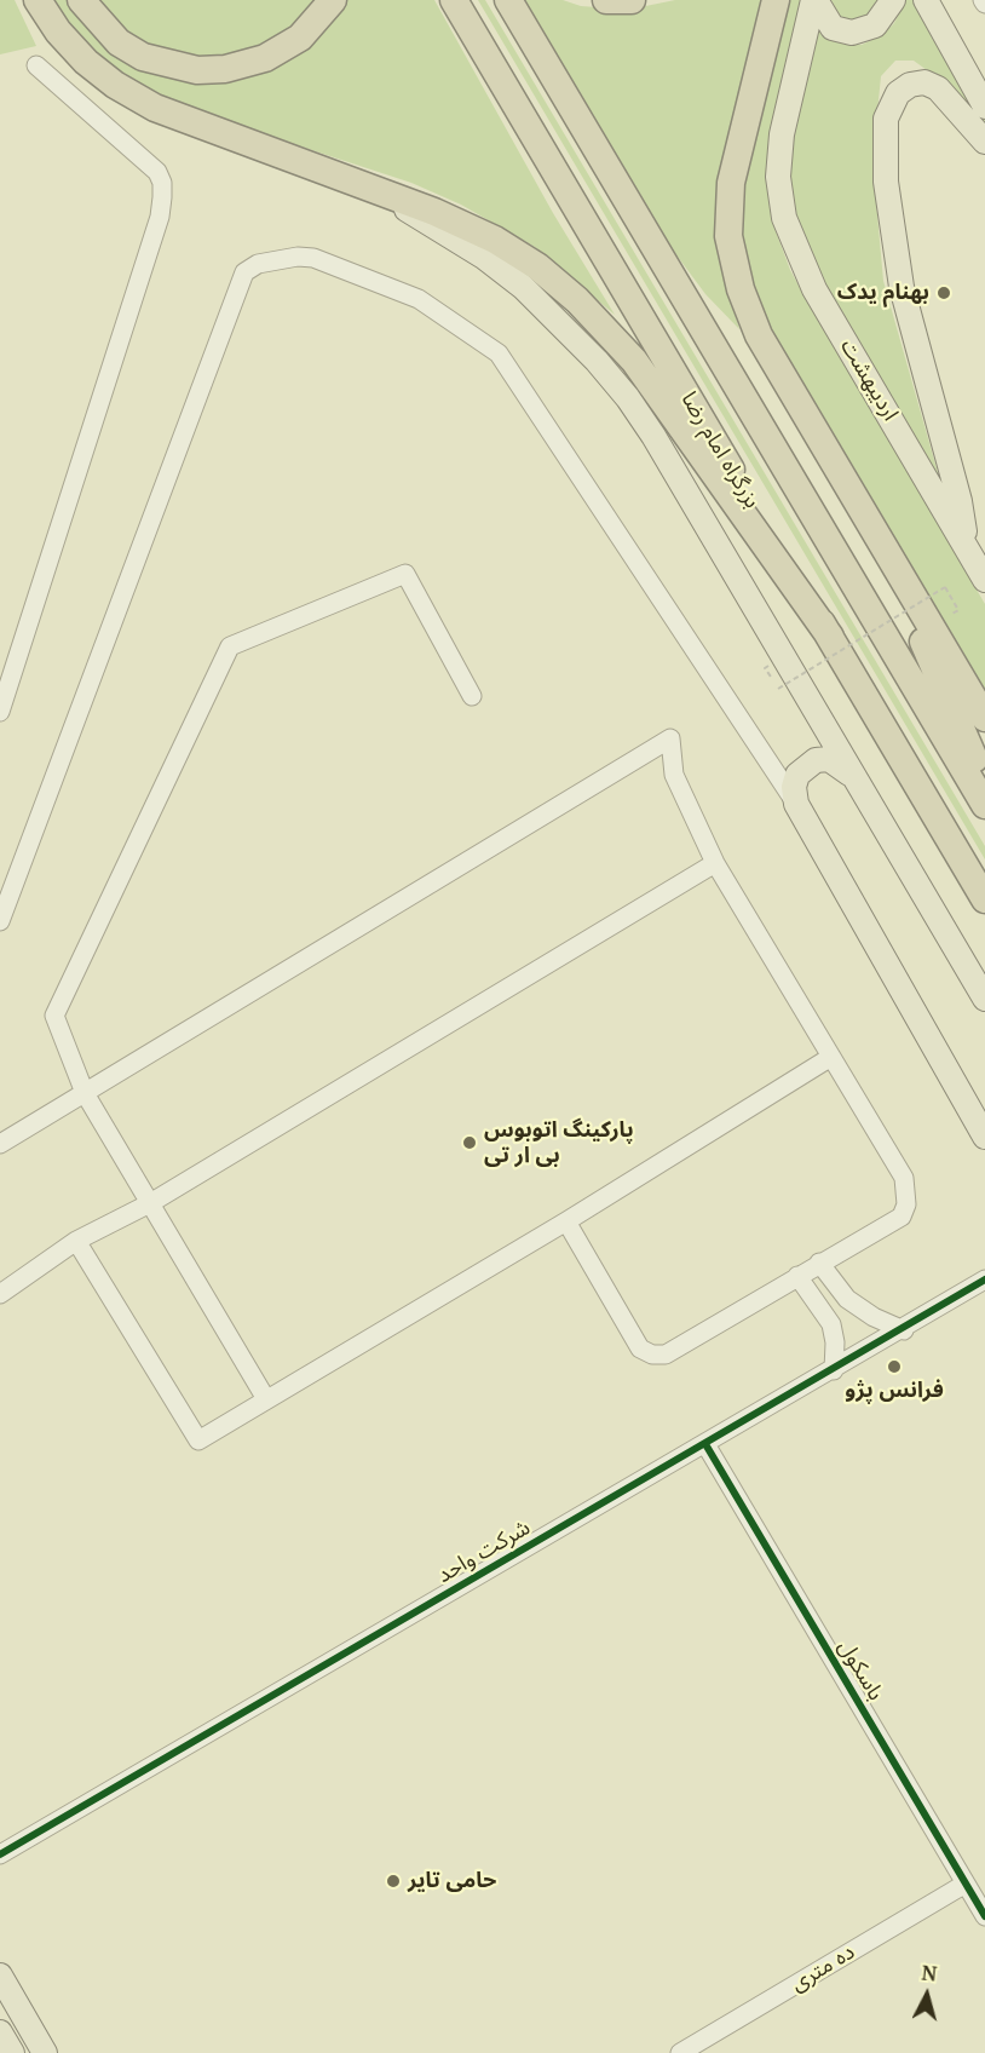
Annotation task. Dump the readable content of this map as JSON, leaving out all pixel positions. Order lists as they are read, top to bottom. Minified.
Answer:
{"streets":{"highway":["بزرگراه امام رضا"],"main road":["اردیبهشت"],"street":["شرکت واحد","باسکول","ده متری"]},"crossings":[["شرکت واحد","باسکول"],["باسکول","ده متری"]],"places":["بهنام یدک","پارکینگ اتوبوس بی ار تی","فرانس پژو","حامی تایر"],"north":"top"}
